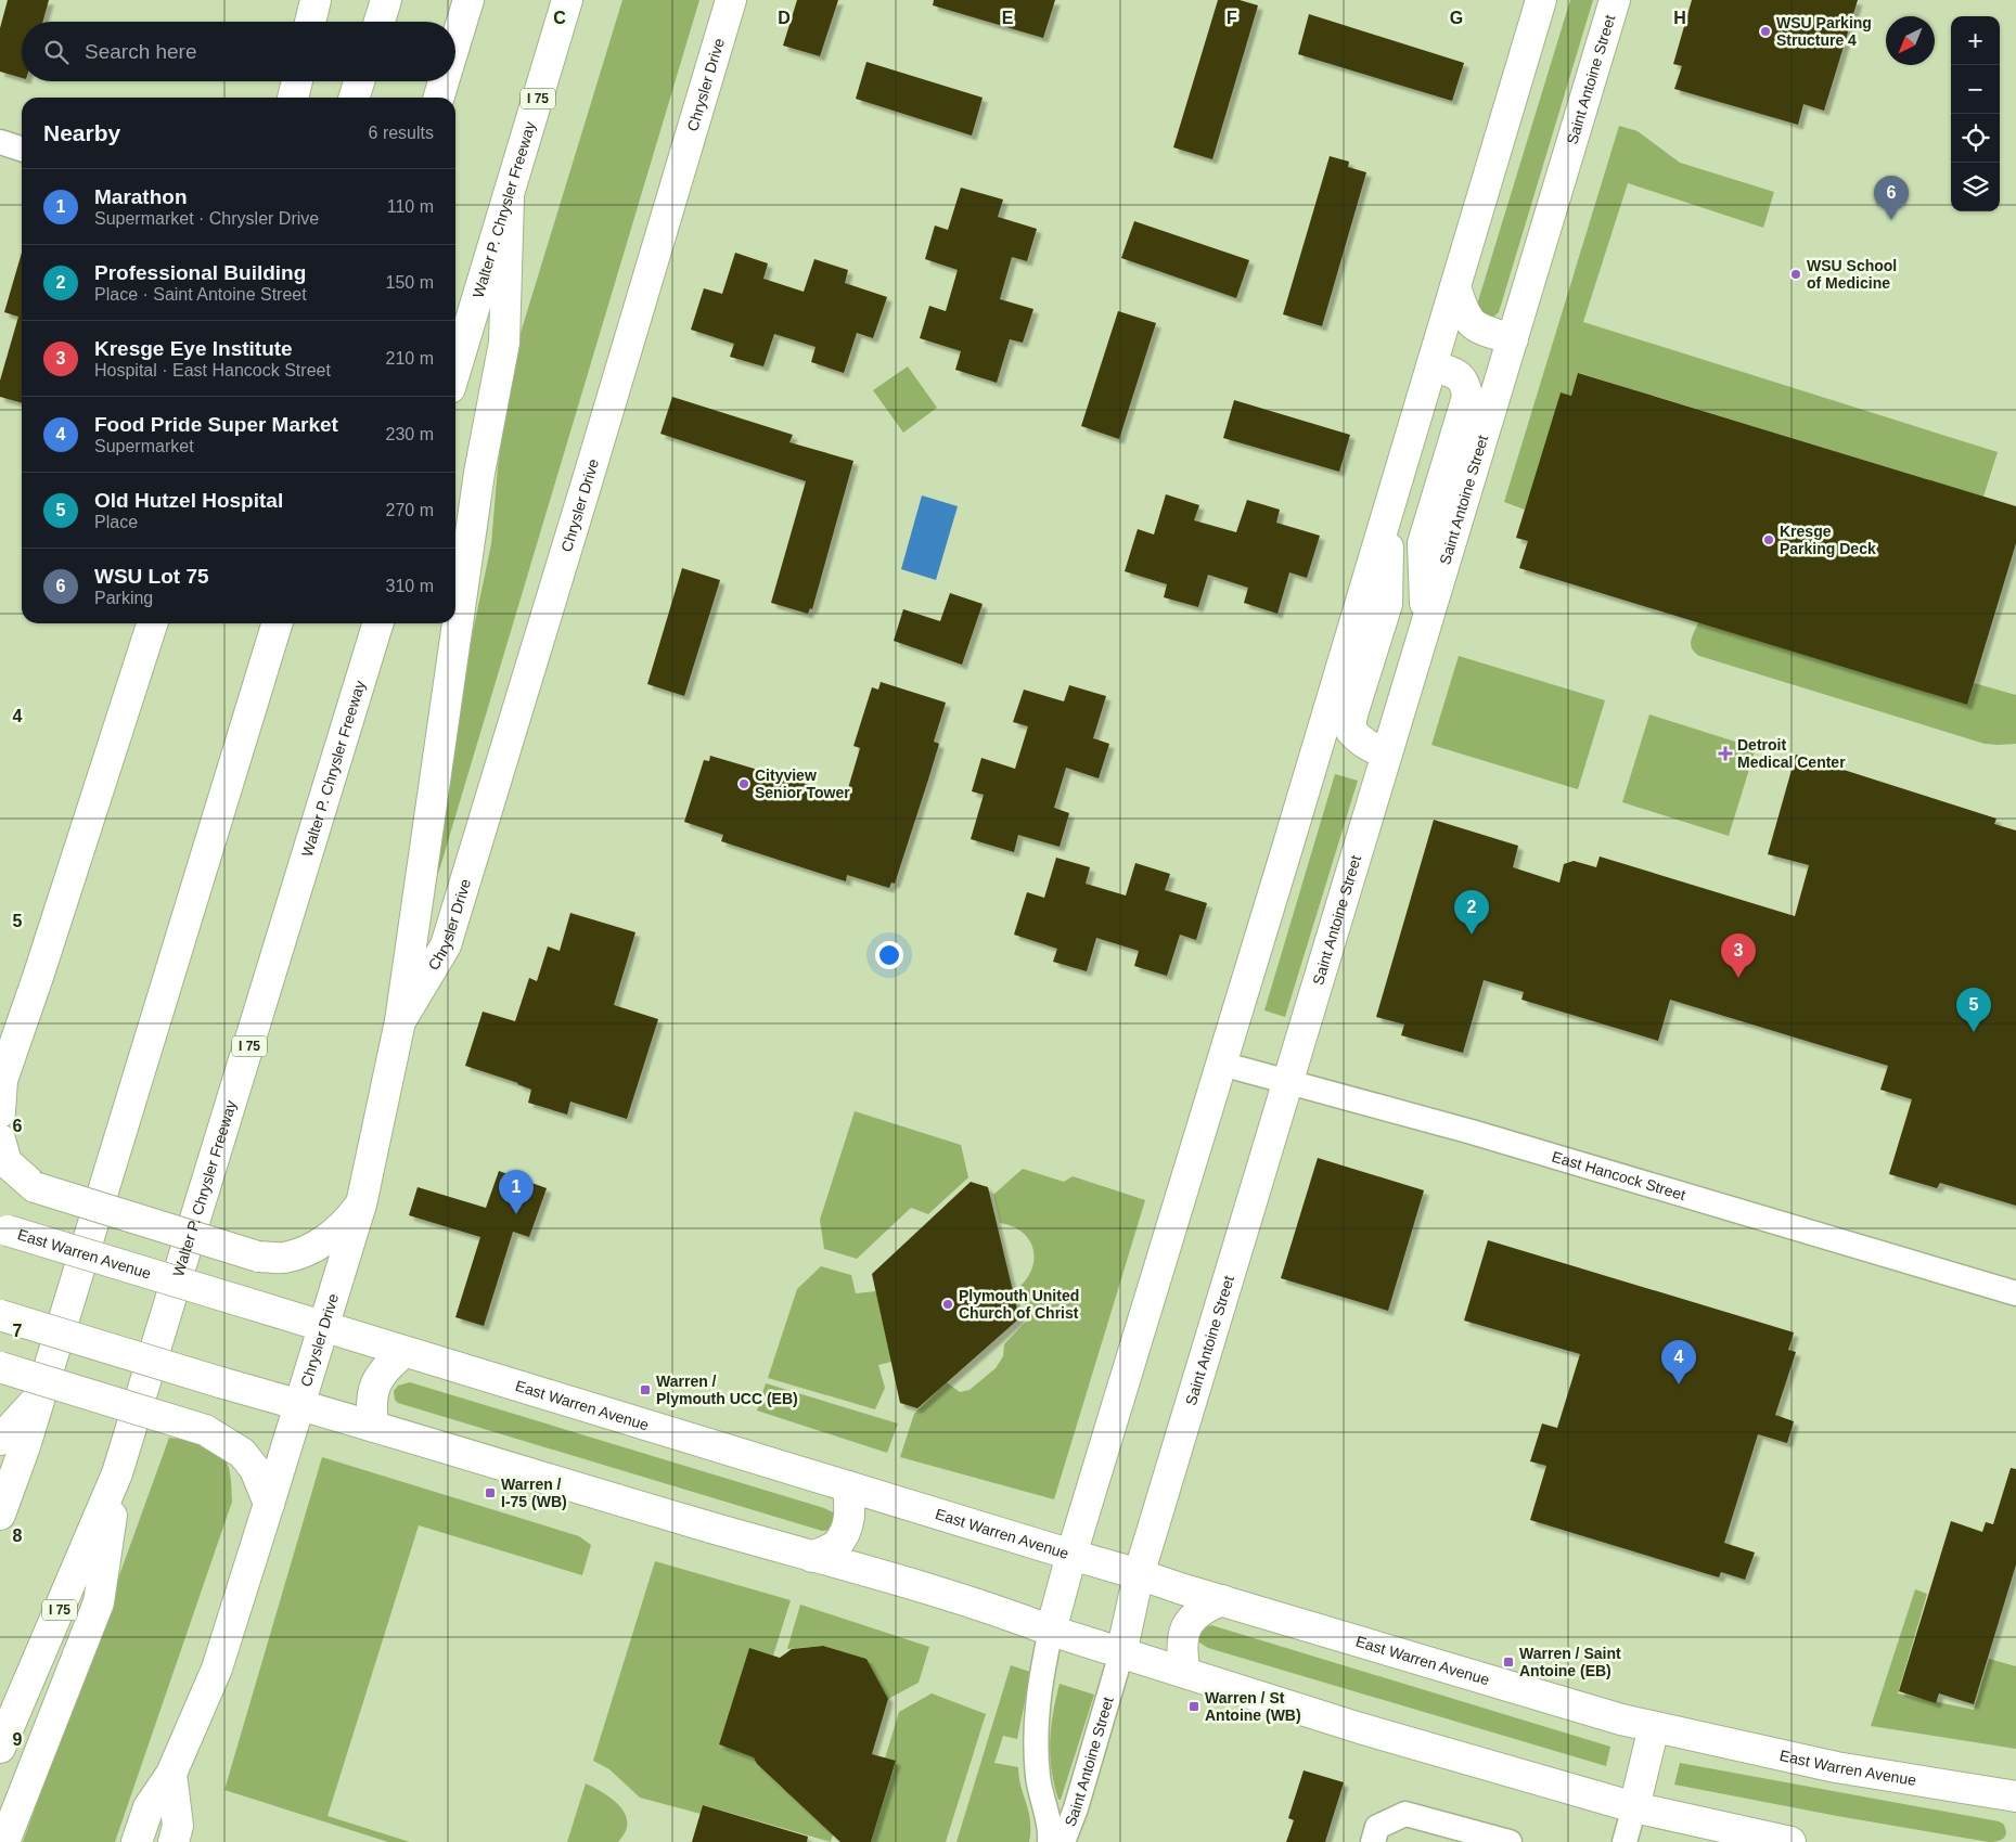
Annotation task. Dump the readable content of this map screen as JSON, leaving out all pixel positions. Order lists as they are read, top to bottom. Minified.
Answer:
{"streets":{"main road":["Saint Antoine Street","Chrysler Drive","I 75","Walter P. Chrysler Freeway","East Warren Avenue"],"street":["East Hancock Street"]},"crossings":[["Saint Antoine Street","East Hancock Street"],["Saint Antoine Street","East Warren Avenue"],["Chrysler Drive","East Warren Avenue"]],"places":{"other":["WSU Parking Structure 4","WSU School of Medicine","Kresge Parking Deck","Cityview Senior Tower","Plymouth United Church of Christ"],"health":["Detroit Medical Center"],"transit":["Warren / Plymouth UCC (EB)","Warren / I-75 (WB)","Warren / Saint Antoine (EB)","Warren / St Antoine (WB)"]},"north":"bottom left","page":{"map_buttons":["+","−"],"search":"Search here","heading":["Nearby","6 results"],"list":[{"mark":"1","name":"Marathon","note":"Supermarket · Chrysler Drive","value":"110 m"},{"mark":"2","name":"Professional Building","note":"Place · Saint Antoine Street","value":"150 m"},{"mark":"3","name":"Kresge Eye Institute","note":"Hospital · East Hancock Street","value":"210 m"},{"mark":"4","name":"Food Pride Super Market","note":"Supermarket","value":"230 m"},{"mark":"5","name":"Old Hutzel Hospital","note":"Place","value":"270 m"},{"mark":"6","name":"WSU Lot 75","note":"Parking","value":"310 m"}],"pins":["6","2","3","5","1","4"]},"grid":{"columns":["C","D","E","F","G","H"],"rows":["4","5","6","7","8","9"]}}
